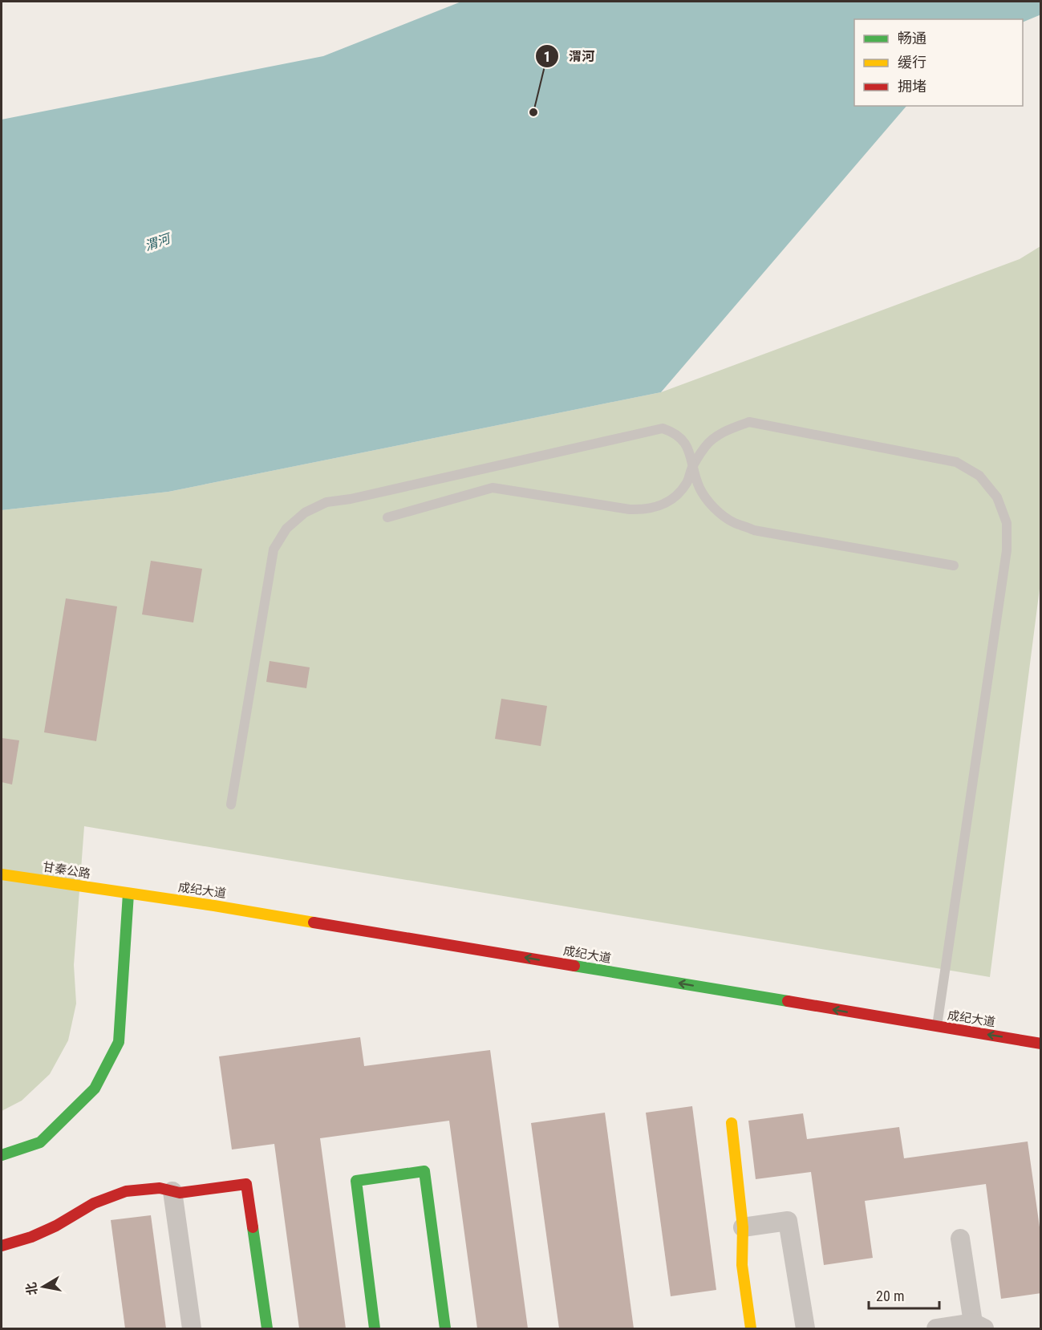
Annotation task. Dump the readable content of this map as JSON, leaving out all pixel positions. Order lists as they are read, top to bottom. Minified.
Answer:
{"streets":{"main road":["甘秦公路","成纪大道"]},"crossings":[["甘秦公路","成纪大道"]],"one_way":["成纪大道"],"water":["渭河"],"places":["渭河"],"legend":["畅通","缓行","拥堵"],"scale_bar":"20 m","north":"left"}
